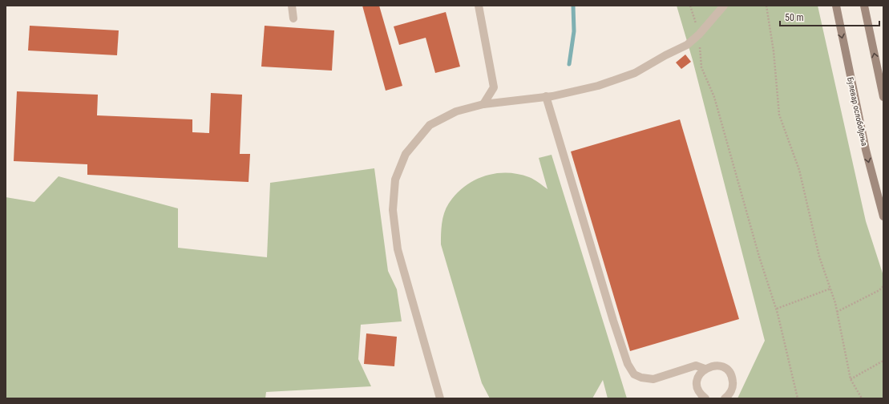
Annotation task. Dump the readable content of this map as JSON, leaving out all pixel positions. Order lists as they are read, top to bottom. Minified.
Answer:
{"streets":{"main road":["Булевар ослобођења"]},"scale_bar":"50 m"}
